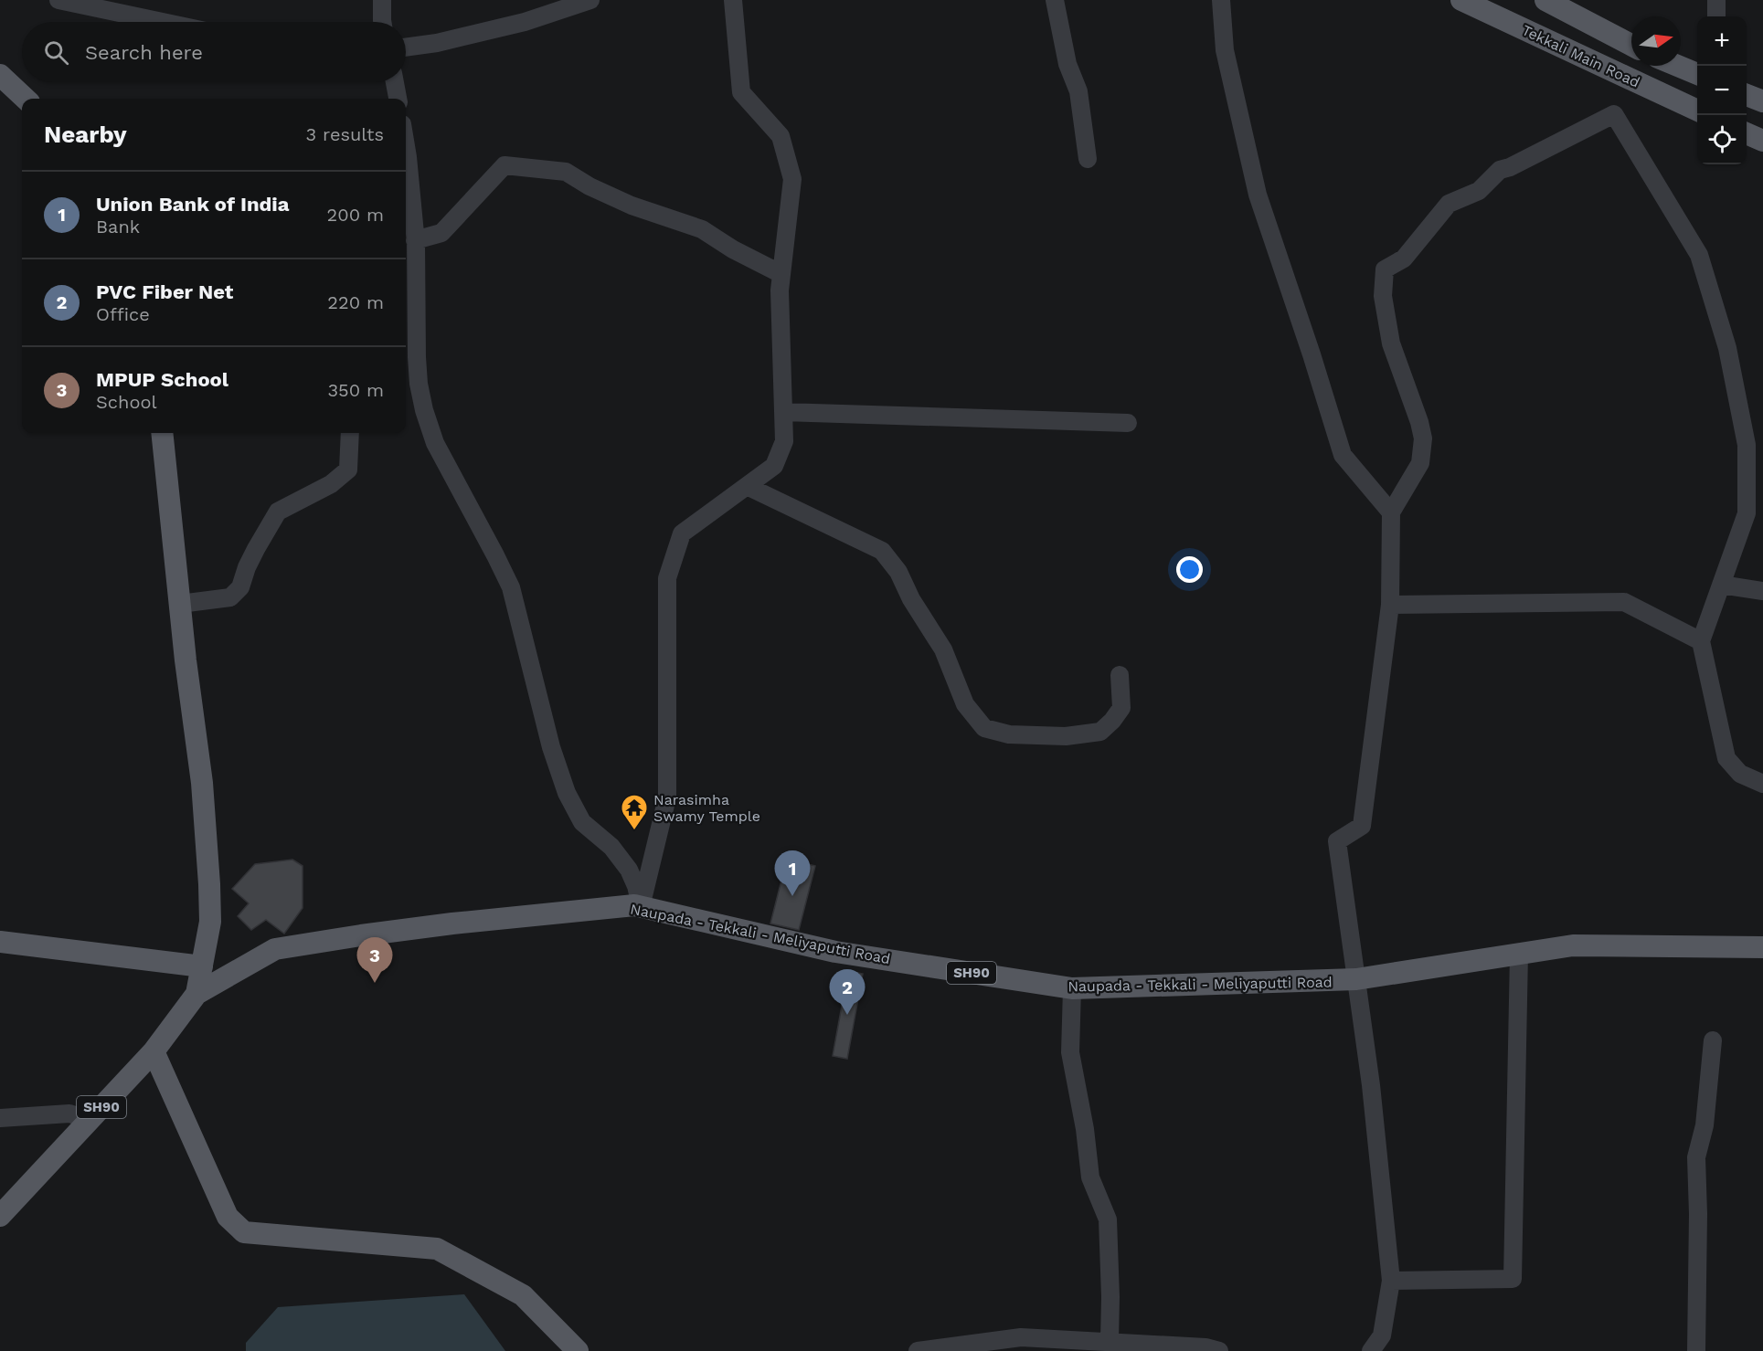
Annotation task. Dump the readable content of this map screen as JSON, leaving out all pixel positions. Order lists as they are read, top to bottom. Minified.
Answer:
{"streets":{"main road":["Tekkali Main Road","Naupada - Tekkali - Meliyaputti Road","SH90"]},"places":{"temple":["Narasimha Swamy Temple"]},"north":"right","page":{"map_buttons":["+","−"],"search":"Search here","heading":["Nearby","3 results"],"list":[{"mark":"1","name":"Union Bank of India","note":"Bank","value":"200 m"},{"mark":"2","name":"PVC Fiber Net","note":"Office","value":"220 m"},{"mark":"3","name":"MPUP School","note":"School","value":"350 m"}],"pins":["1","3","2"]}}
